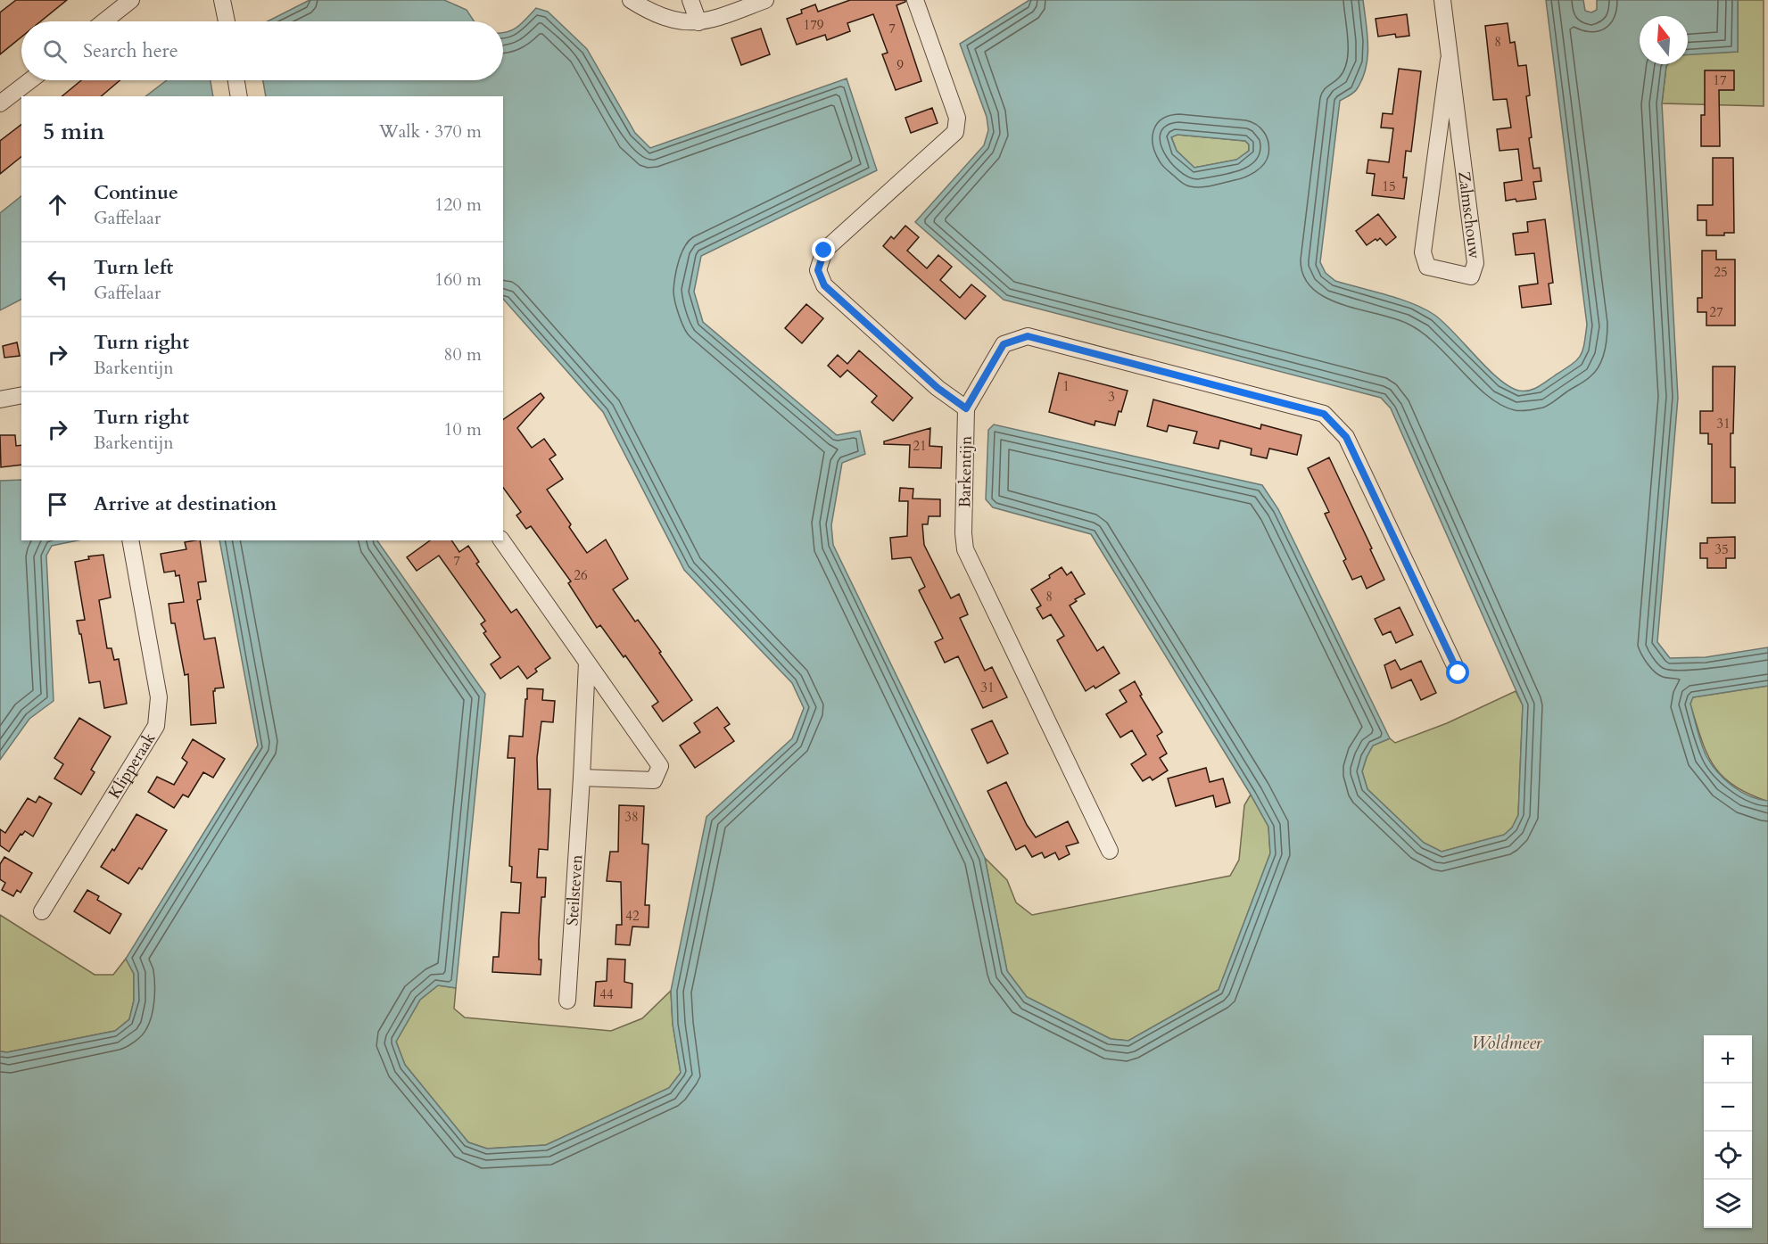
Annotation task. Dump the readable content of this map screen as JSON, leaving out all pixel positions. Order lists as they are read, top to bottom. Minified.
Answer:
{"streets":{"street":["Zalmschouw","Barkentijn","Klipperaak","Steilsteven"]},"water":["Woldmeer"],"house_numbers":["179","7","8","9","17","15","25","27","1","3","31","21","35","7","26","8","31","38","42","44"],"north":"top","page":{"search":"Search here","heading":["5 min","Walk · 370 m"],"list":[["Continue","Gaffelaar","120 m"],["Turn left","Gaffelaar","160 m"],["Turn right","Barkentijn","80 m"],["Turn right","Barkentijn","10 m"],"Arrive at destination"],"map_buttons":["+","−"]}}
